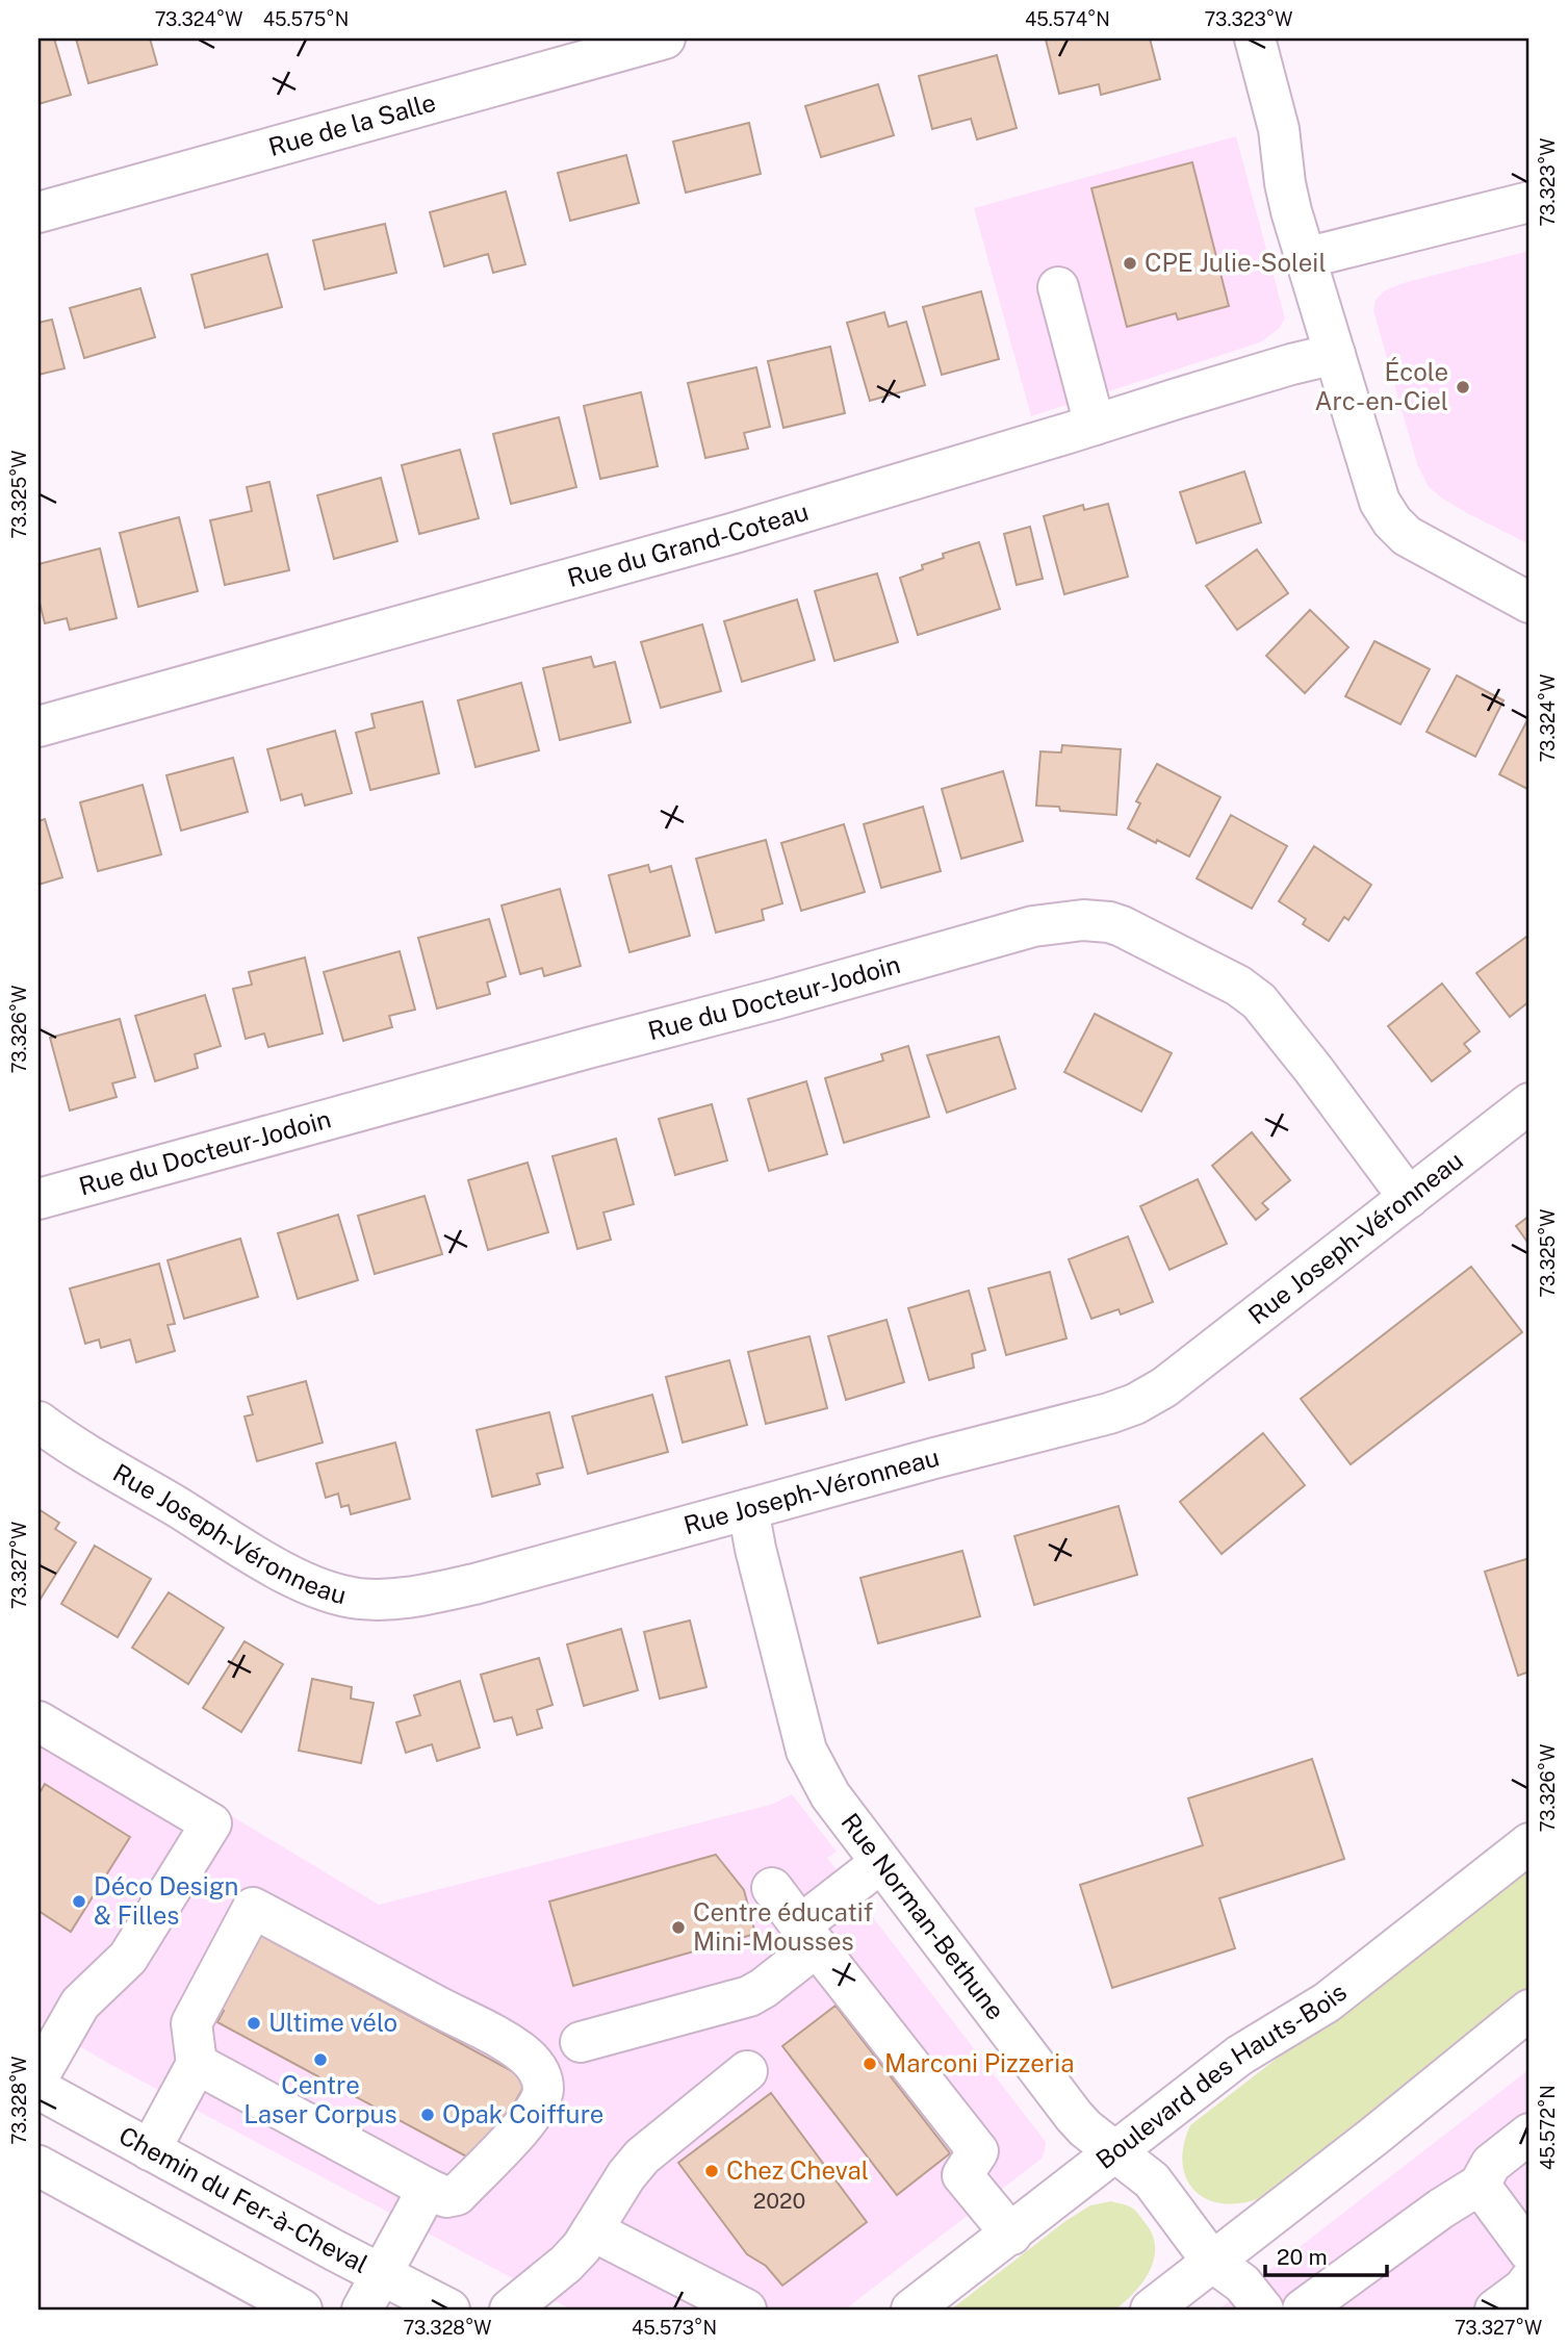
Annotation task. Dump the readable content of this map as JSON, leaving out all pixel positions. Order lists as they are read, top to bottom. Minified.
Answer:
{"streets":{"street":["Rue de la Salle","Rue du Grand-Coteau","Rue du Docteur-Jodoin","Rue Joseph-Véronneau","Rue Norman-Bethune","Boulevard des Hauts-Bois","Chemin du Fer-à-Cheval"]},"crossings":[["Rue du Docteur-Jodoin","Rue Joseph-Véronneau"],["Rue Joseph-Véronneau","Rue Norman-Bethune"],["Rue Norman-Bethune","Boulevard des Hauts-Bois"]],"places":["CPE Julie-Soleil","École Arc-en-Ciel","Déco Design & Filles","Centre éducatif Mini-Mousses","Ultime vélo","Centre Laser Corpus","Marconi Pizzeria","Opak Coiffure","Chez Cheval"],"house_numbers":["2020"],"scale_bar":"20 m","coordinates":["73.324°W","45.575°N","45.574°N","73.323°W","73.325°W","73.326°W","73.327°W","73.328°W","45.572°N","45.573°N"]}
